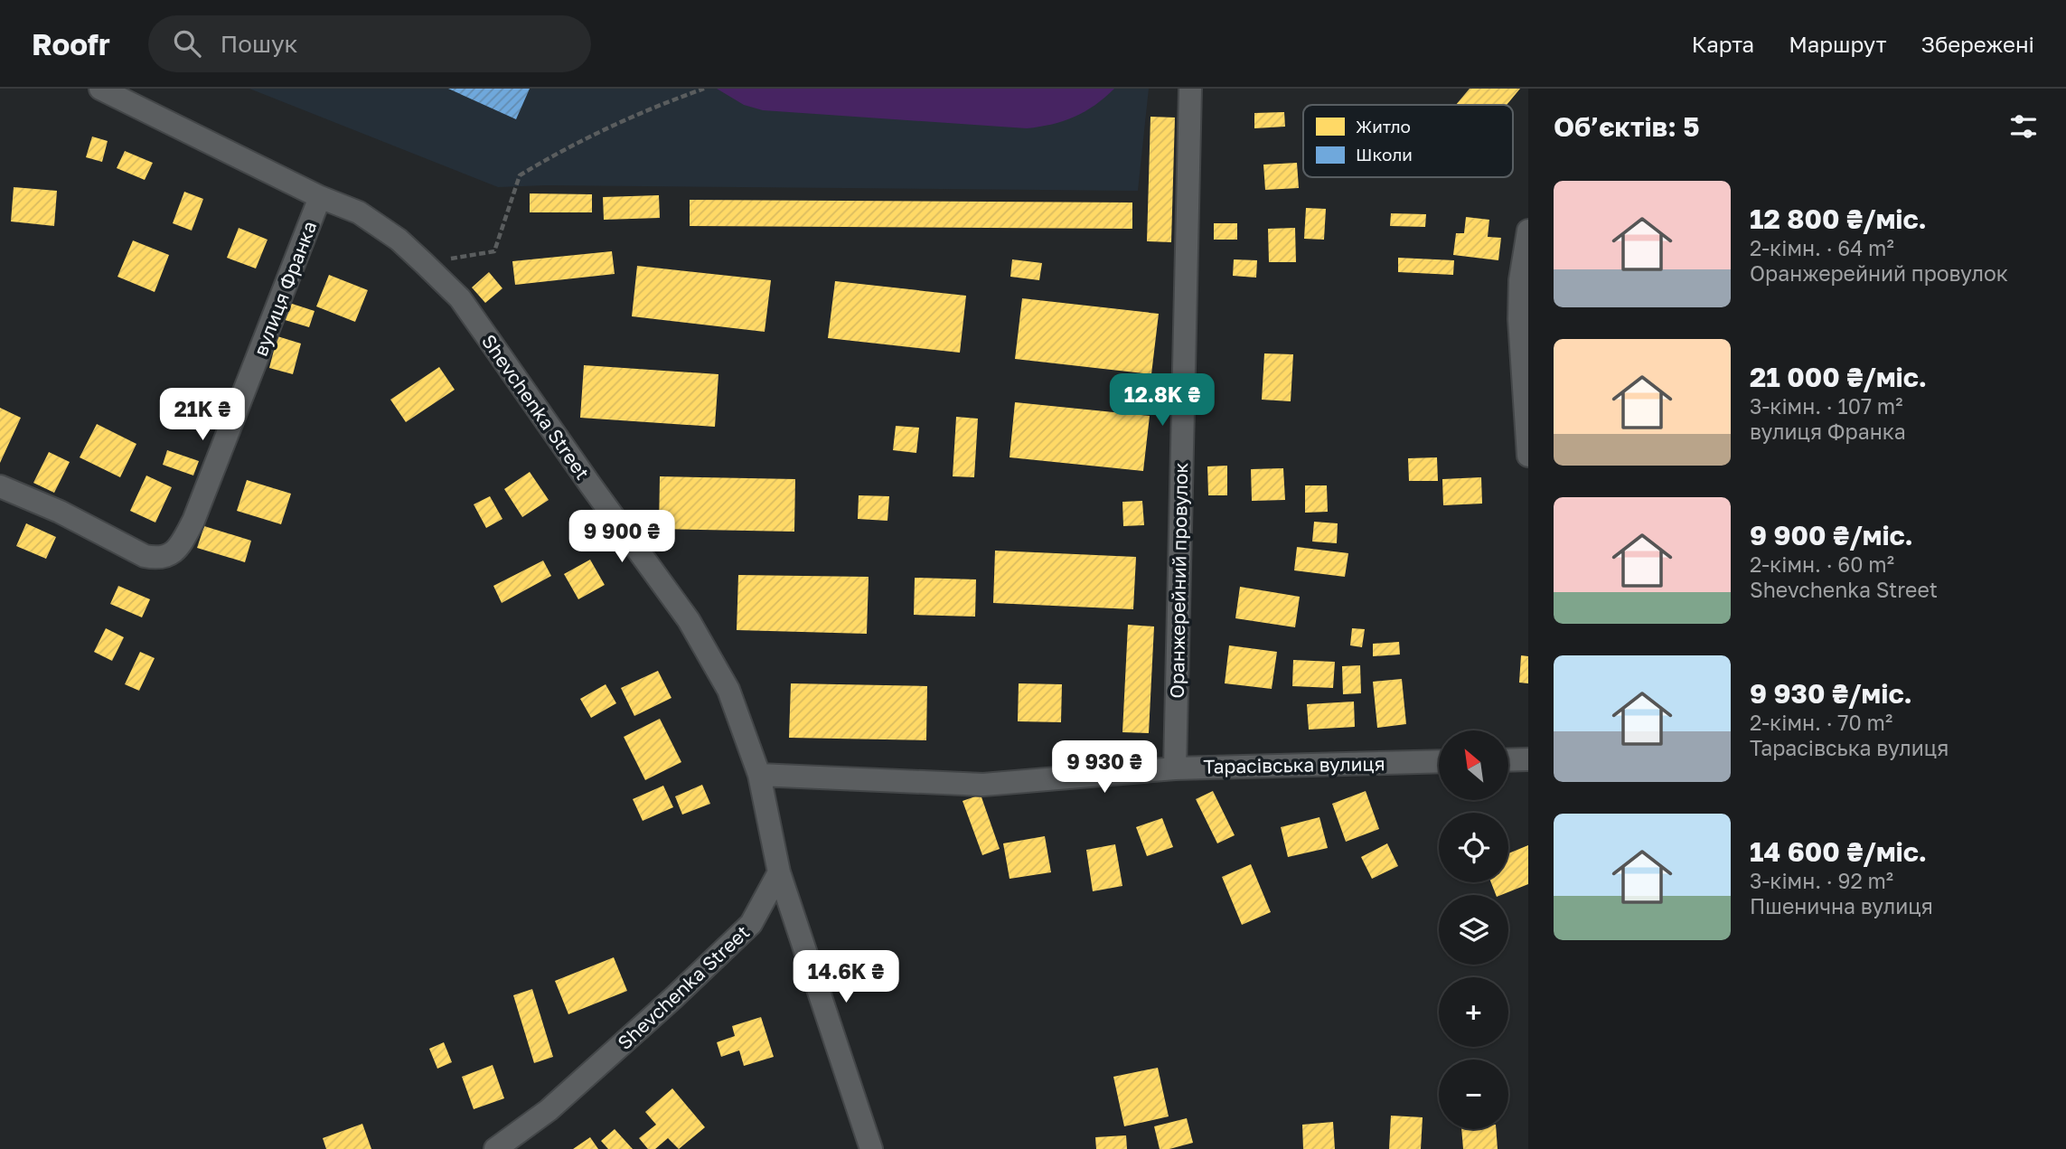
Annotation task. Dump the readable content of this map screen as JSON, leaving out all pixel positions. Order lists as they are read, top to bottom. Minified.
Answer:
{"streets":{"street":["вулиця Франка","Shevchenka Street","Оранжерейний провулок","Тарасівська вулиця"]},"crossings":[["вулиця Франка","Shevchenka Street"],["Shevchenka Street","Тарасівська вулиця"],["Оранжерейний провулок","Тарасівська вулиця"]],"legend":["Житло","Школи"],"north":"top left","page":{"header":"Roofr","search":"Пошук","nav":["Карта","Маршрут","Збережені"],"heading":"Об’єктів: 5","list":[{"name":"12 800 ₴/міс.","note":"2-кімн. · 64 m² · Оранжерейний провулок"},{"name":"21 000 ₴/міс.","note":"3-кімн. · 107 m² · вулиця Франка"},{"name":"9 900 ₴/міс.","note":"2-кімн. · 60 m² · Shevchenka Street"},{"name":"9 930 ₴/міс.","note":"2-кімн. · 70 m² · Тарасівська вулиця"},{"name":"14 600 ₴/міс.","note":"3-кімн. · 92 m² · Пшенична вулиця"}],"price":["12.8K ₴","21K ₴","9 900 ₴","9 930 ₴","14.6K ₴"],"map_buttons":["+","−"]}}
